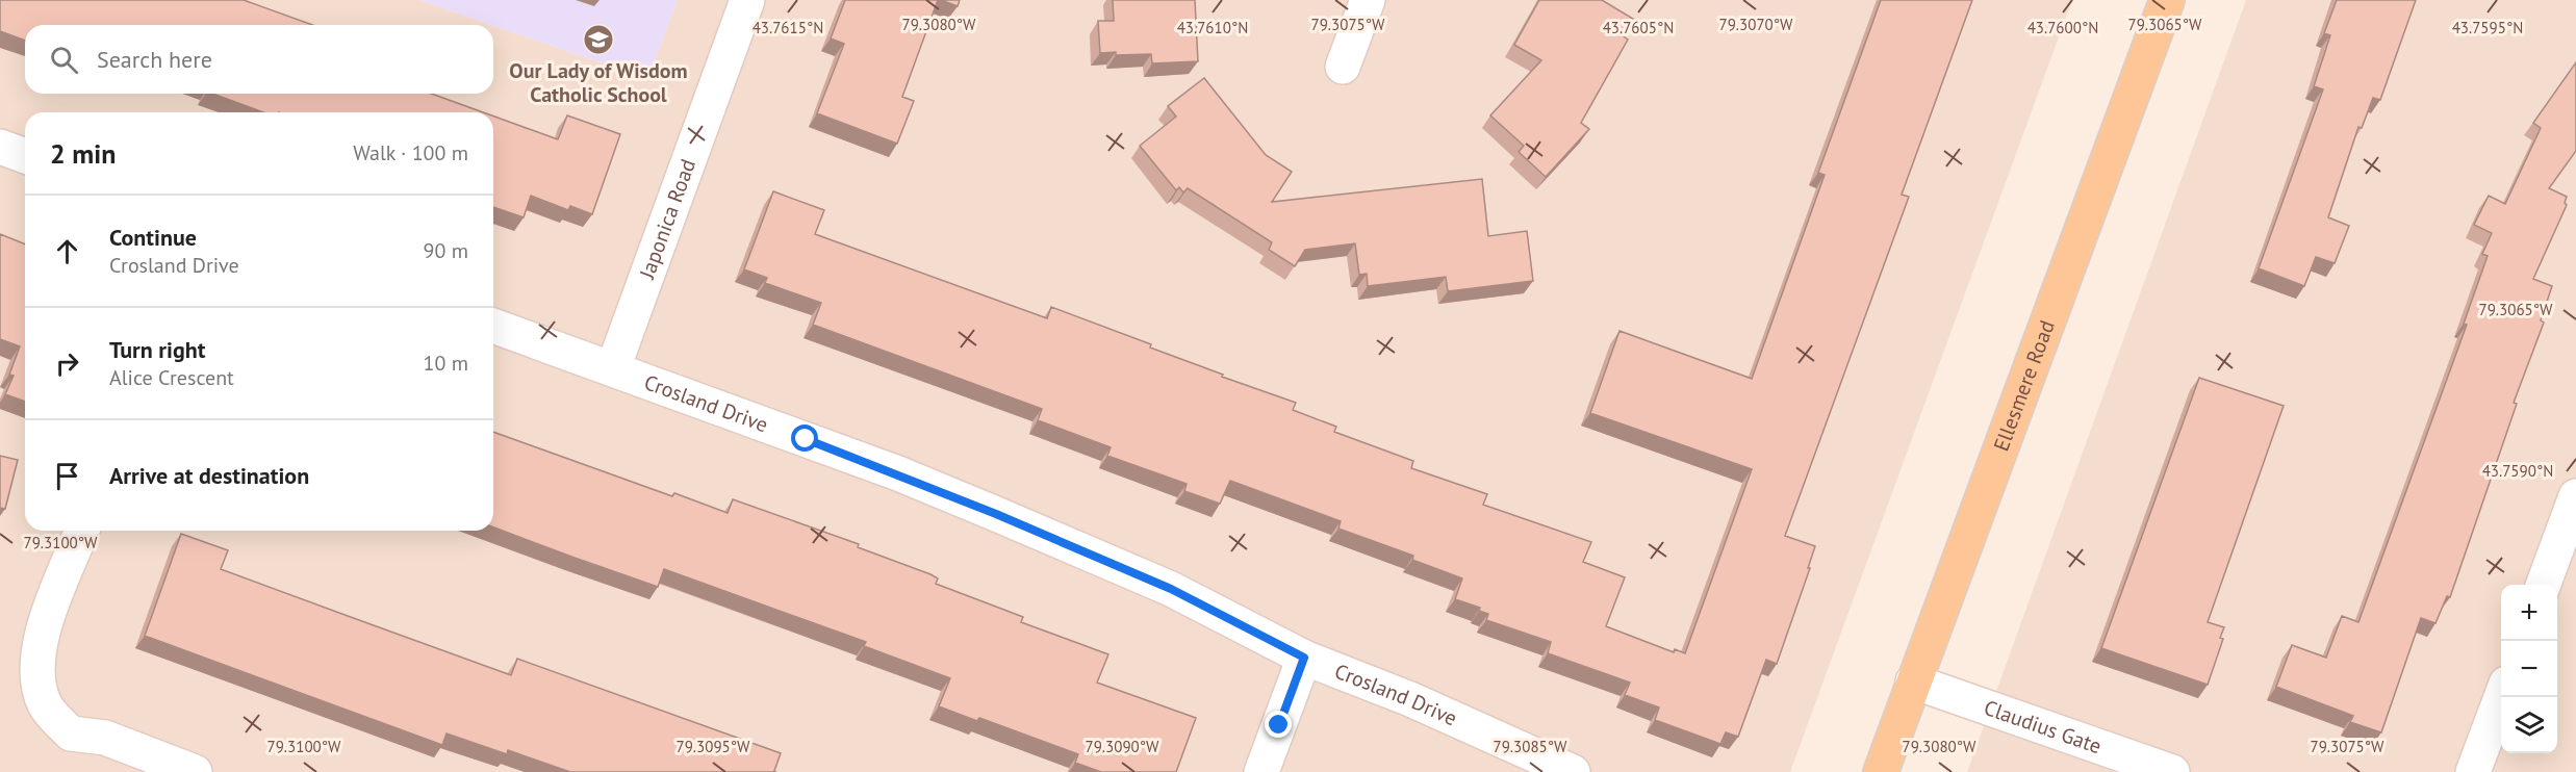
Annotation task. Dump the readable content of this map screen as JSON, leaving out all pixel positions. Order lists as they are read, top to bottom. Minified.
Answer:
{"streets":{"main road":["Ellesmere Road"],"street":["Japonica Road","Crosland Drive","Claudius Gate"]},"crossings":[["Japonica Road","Crosland Drive"],["Ellesmere Road","Claudius Gate"]],"places":{"school or university":["Our Lady of Wisdom Catholic School"]},"page":{"search":"Search here","heading":["2 min","Walk · 100 m"],"list":[["Continue","Crosland Drive","90 m"],["Turn right","Alice Crescent","10 m"],"Arrive at destination"],"map_buttons":["+","−"]},"coordinates":["79.3080°W","79.3075°W","79.3070°W","79.3065°W","43.7615°N","43.7610°N","43.7605°N","43.7595°N","43.7600°N","43.7590°N","79.3100°W","79.3090°W","79.3085°W","79.3095°W"]}
